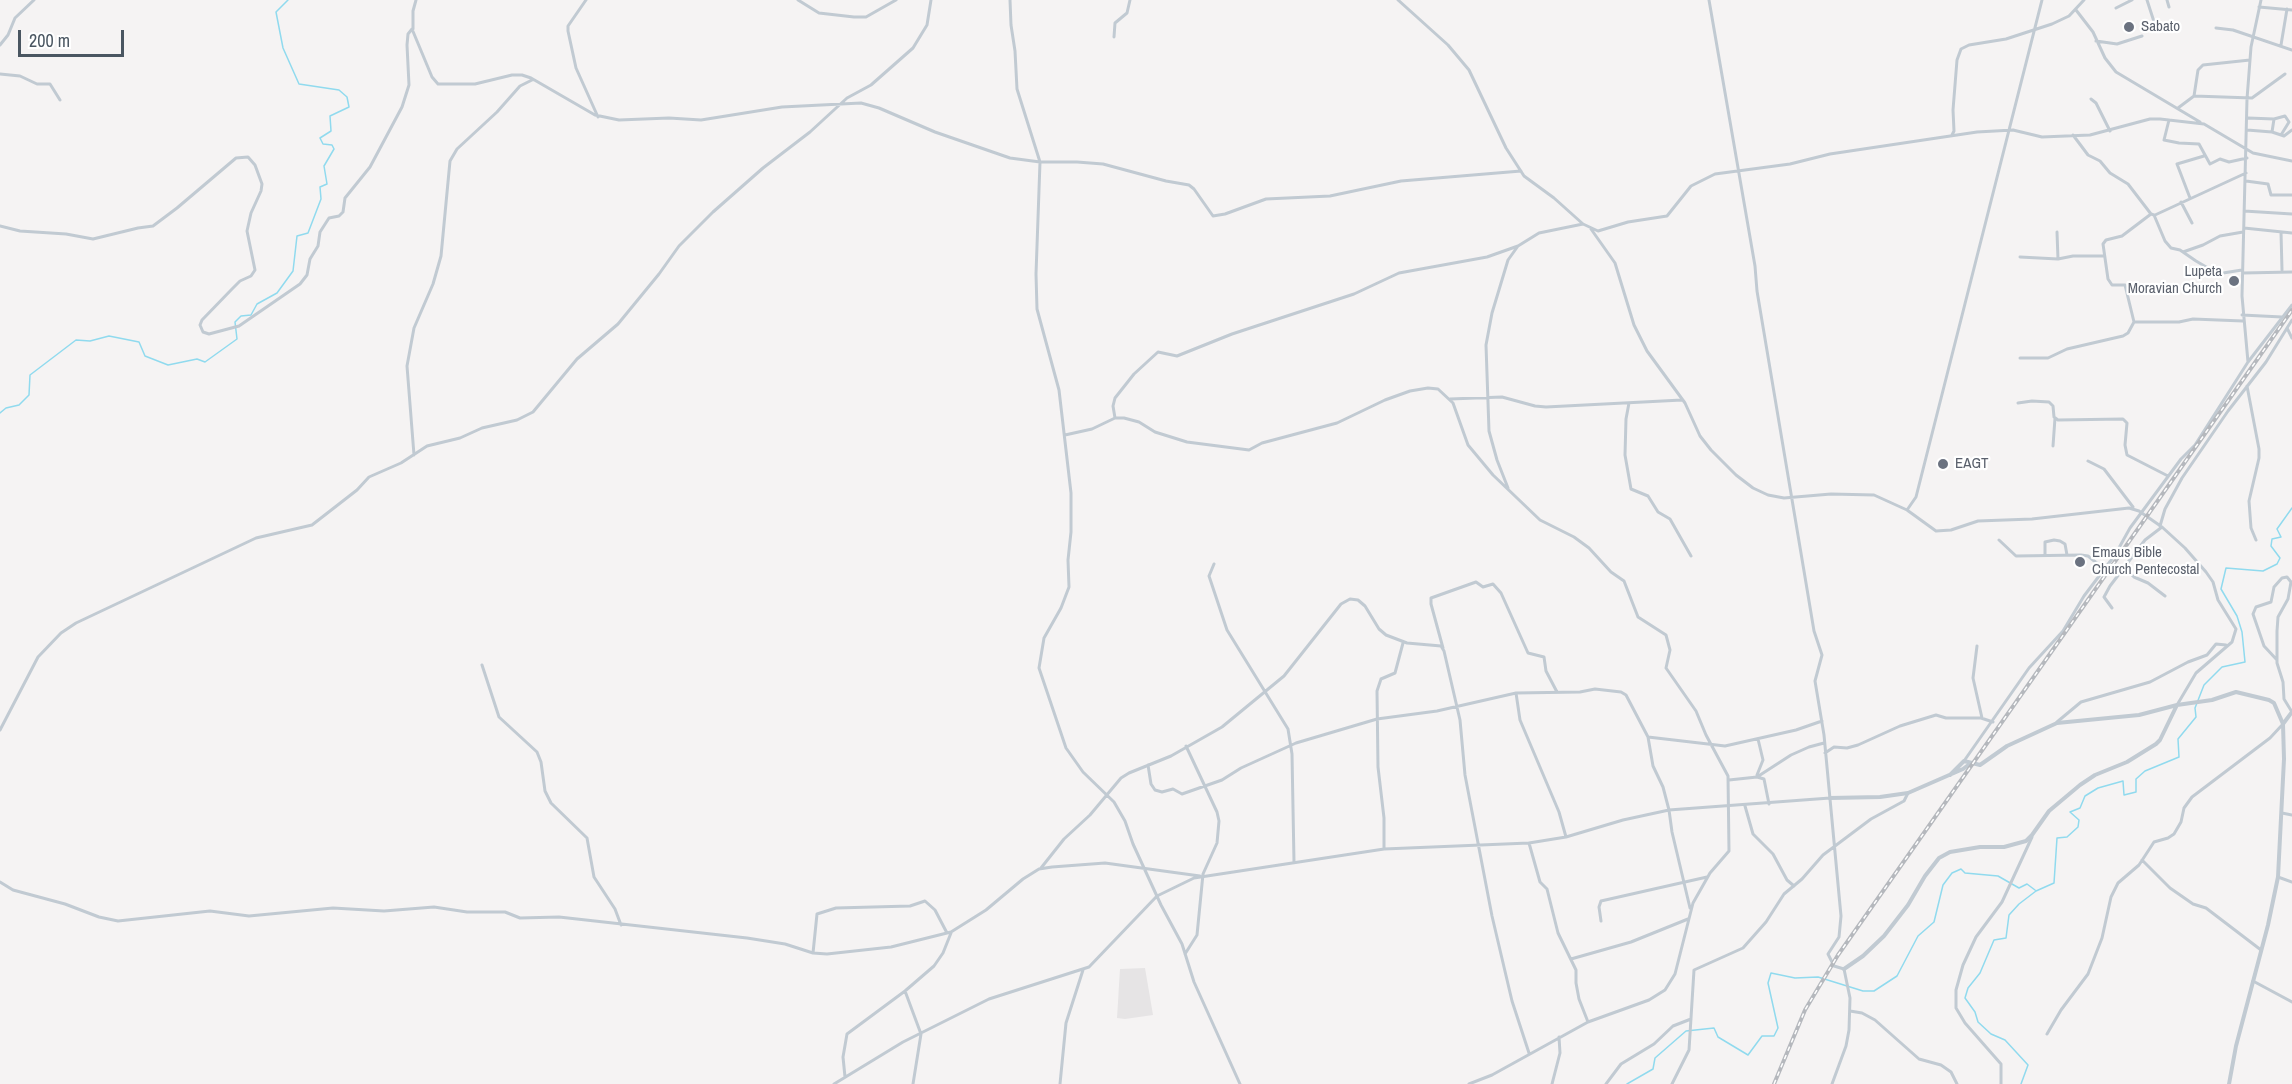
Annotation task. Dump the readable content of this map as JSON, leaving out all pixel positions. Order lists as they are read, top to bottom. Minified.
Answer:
{"places":["Sabato","Lupeta Moravian Church","EAGT","Emaus Bible Church Pentecostal"],"scale_bar":"200 m"}
